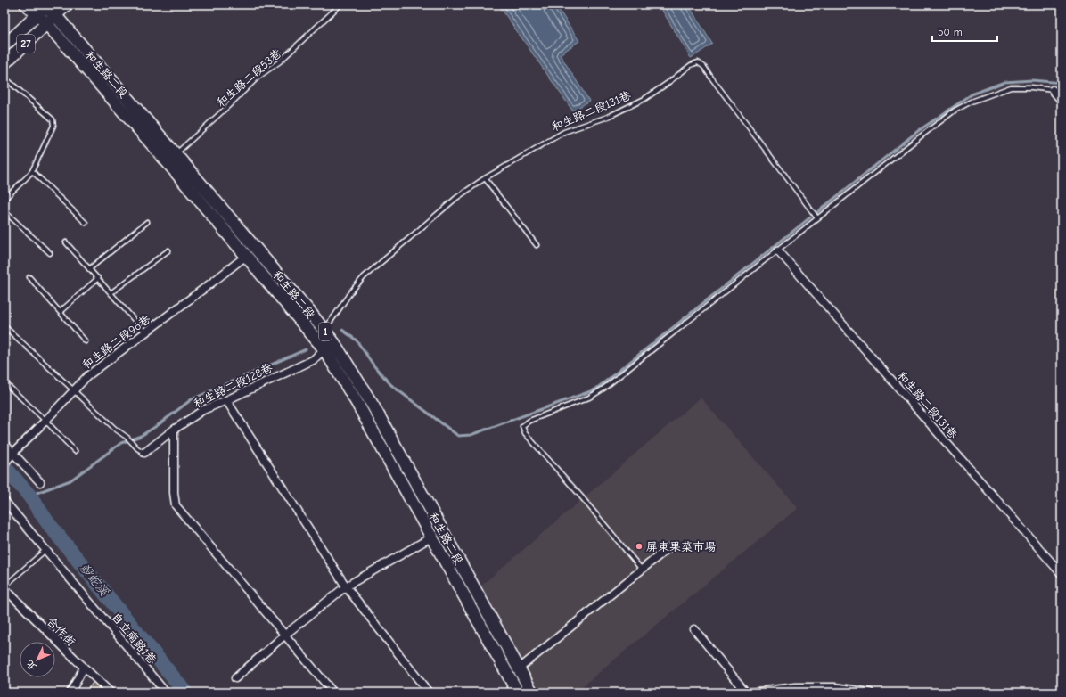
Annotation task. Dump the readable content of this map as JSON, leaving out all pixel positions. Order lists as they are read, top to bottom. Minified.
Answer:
{"streets":{"main road":["27","和生路二段","1"],"street":["和生路二段131巷","和生路二段96巷","和生路二段128巷","合作街","自立南路1巷"],"lane":["和生路二段53巷"]},"crossings":[["27","和生路二段"],["27","1"],["和生路二段","和生路二段53巷"],["和生路二段","和生路二段131巷"],["和生路二段","1"],["和生路二段","和生路二段96巷"],["和生路二段","和生路二段128巷"]],"water":["殺蛇溪"],"places":["屏東果菜市場"],"scale_bar":"50 m","north":"bottom left"}
